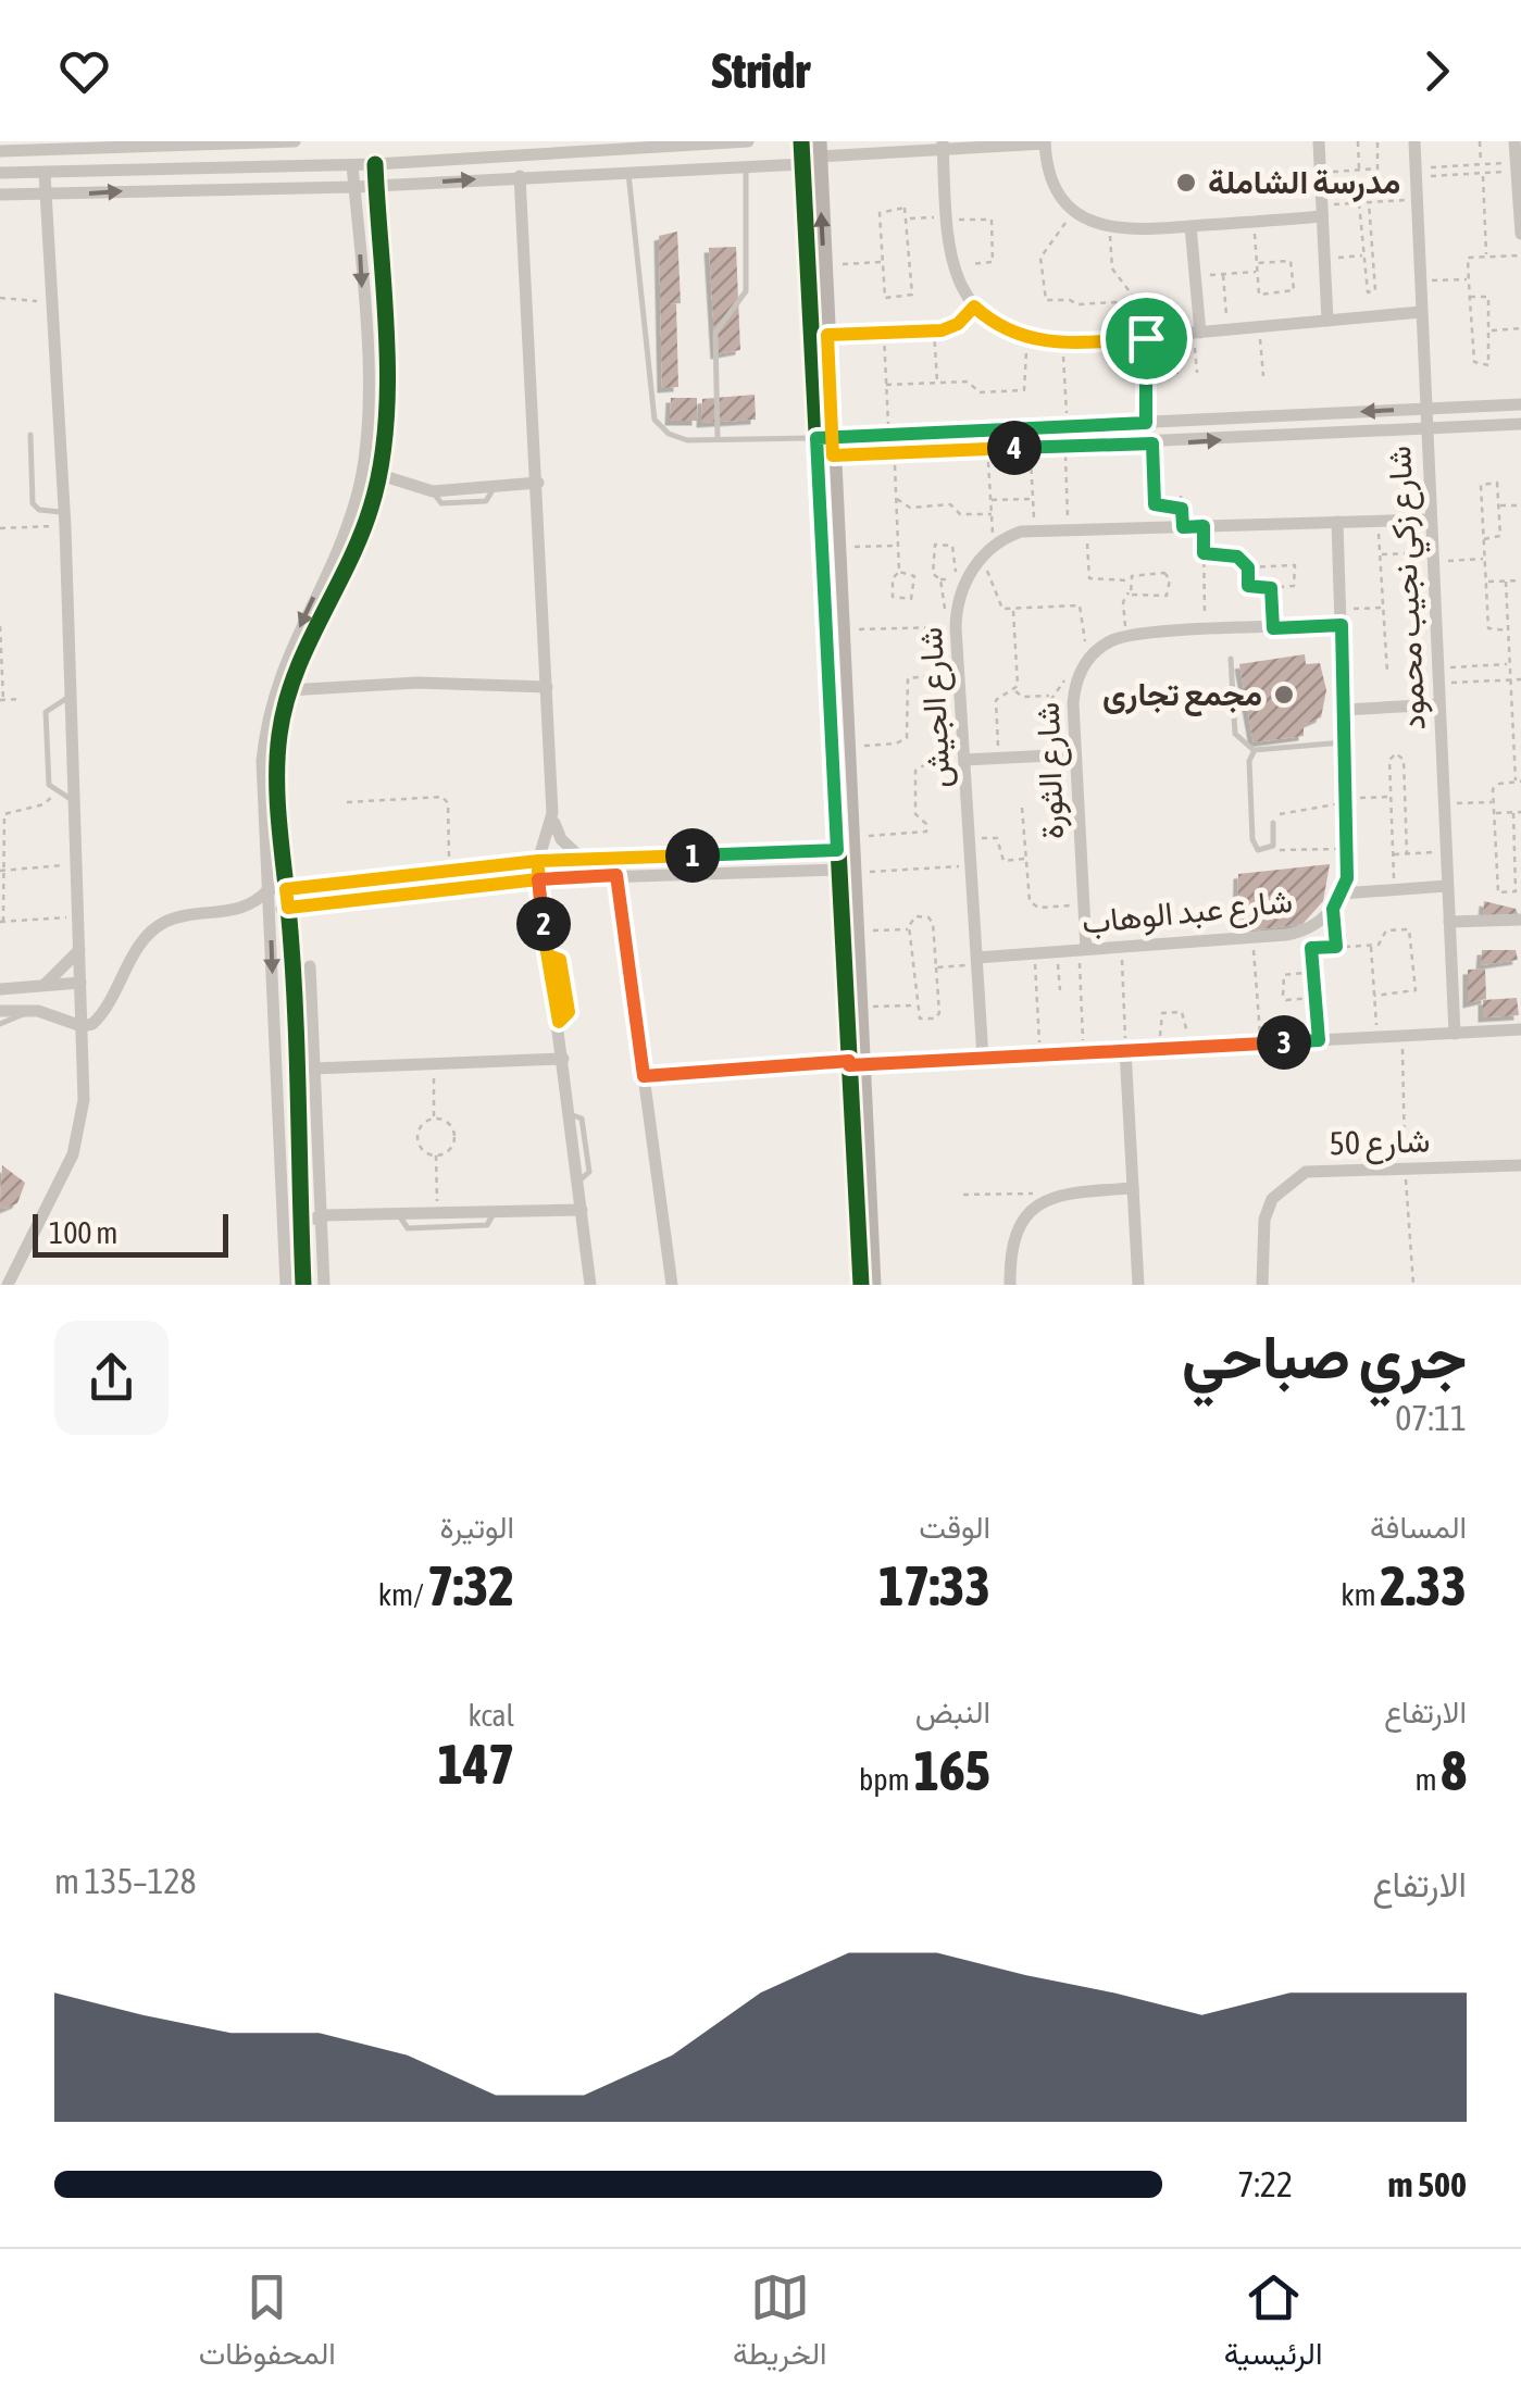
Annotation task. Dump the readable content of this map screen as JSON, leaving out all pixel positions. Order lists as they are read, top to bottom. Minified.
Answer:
{"streets":{"street":["شارع زكي نجيب محمود","شارع الجيش","شارع الثورة","شارع عبد الوهاب","شارع 50"]},"crossings":[["شارع زكي نجيب محمود","شارع الجيش"],["شارع الجيش","شارع عبد الوهاب"],["شارع الثورة","شارع عبد الوهاب"]],"places":["مدرسة الشاملة","مجمع تجارى"],"scale_bar":"100 m","page":{"header":"Stridr","pins":["4","1","2","3"],"scale":"100 m","heading":["جري صباحي","07:11"],"stats":[["المسافة","2.33 km"],["الوقت","17:33"],["الوتيرة","7:32 /km"],["الارتفاع","8 m"],["النبض","165 bpm"],["kcal","147"]],"chart":["الارتفاع","128–135 m"],"list":[{"name":"500 m","note":"7:22"}],"tabs":["الرئيسية","الخريطة","المحفوظات"]}}
